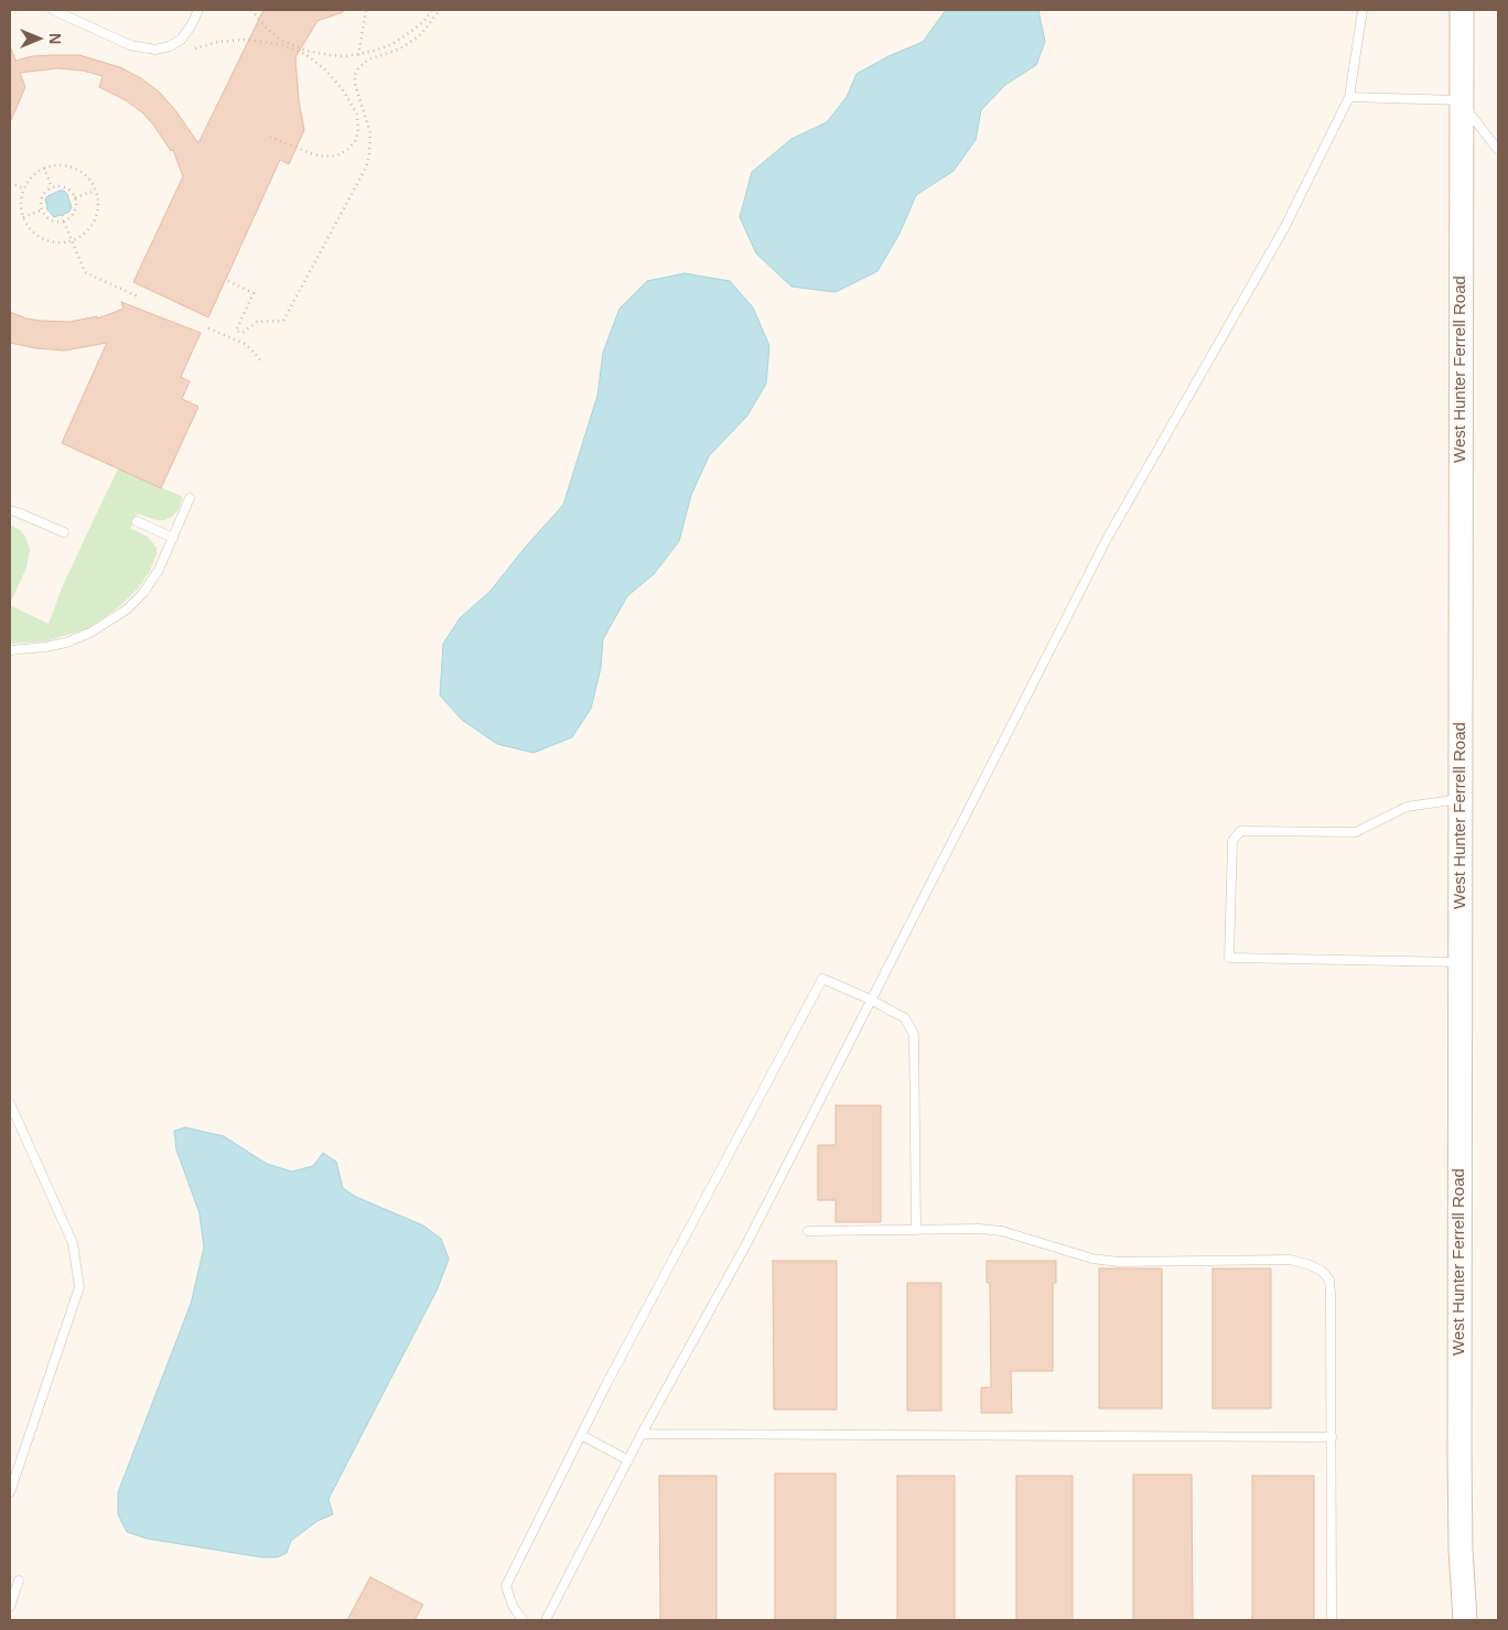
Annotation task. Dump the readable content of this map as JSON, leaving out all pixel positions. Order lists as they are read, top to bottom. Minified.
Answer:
{"streets":{"main road":["West Hunter Ferrell Road"]},"north":"right"}
